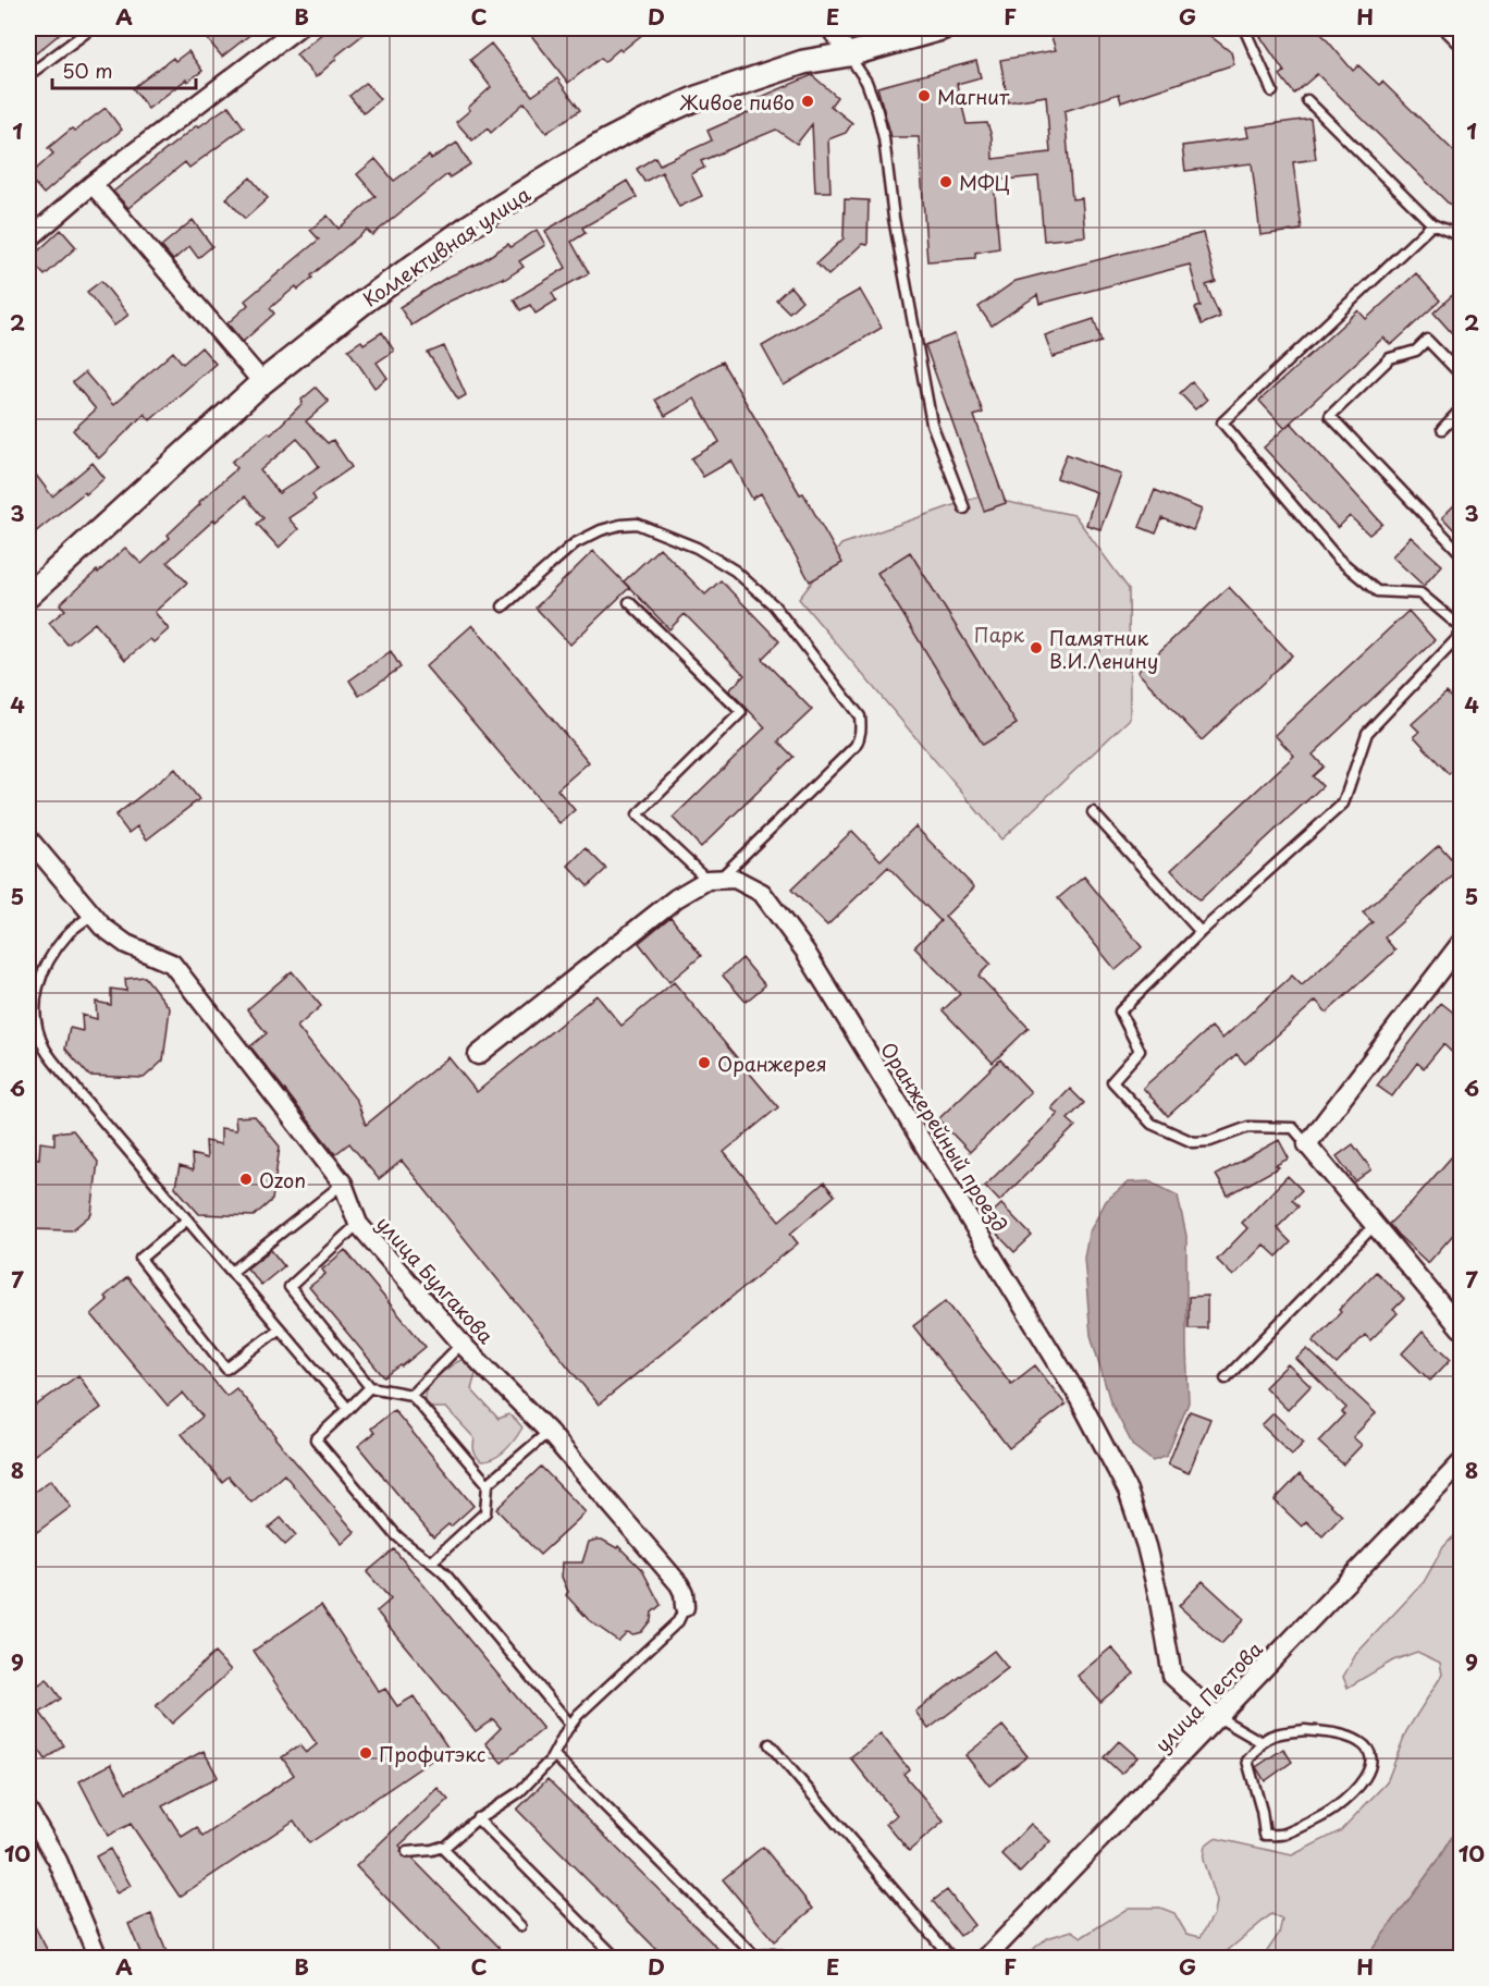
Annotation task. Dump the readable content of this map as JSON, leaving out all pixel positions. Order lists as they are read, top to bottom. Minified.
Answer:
{"streets":{"street":["Коллективная улица","Оранжерейный проезд","улица Булгакова","улица Пестова"]},"crossings":[["Оранжерейный проезд","улица Пестова"]],"parks":["Парк"],"places":["Магнит","Живое пиво","МФЦ","Памятник В.И.Ленину","Оранжерея","Ozon","Профитэкс"],"scale_bar":"50 m","grid":{"columns":["A","B","C","D","E","F","G","H"],"rows":["1","2","3","4","5","6","7","8","9","10"]}}
